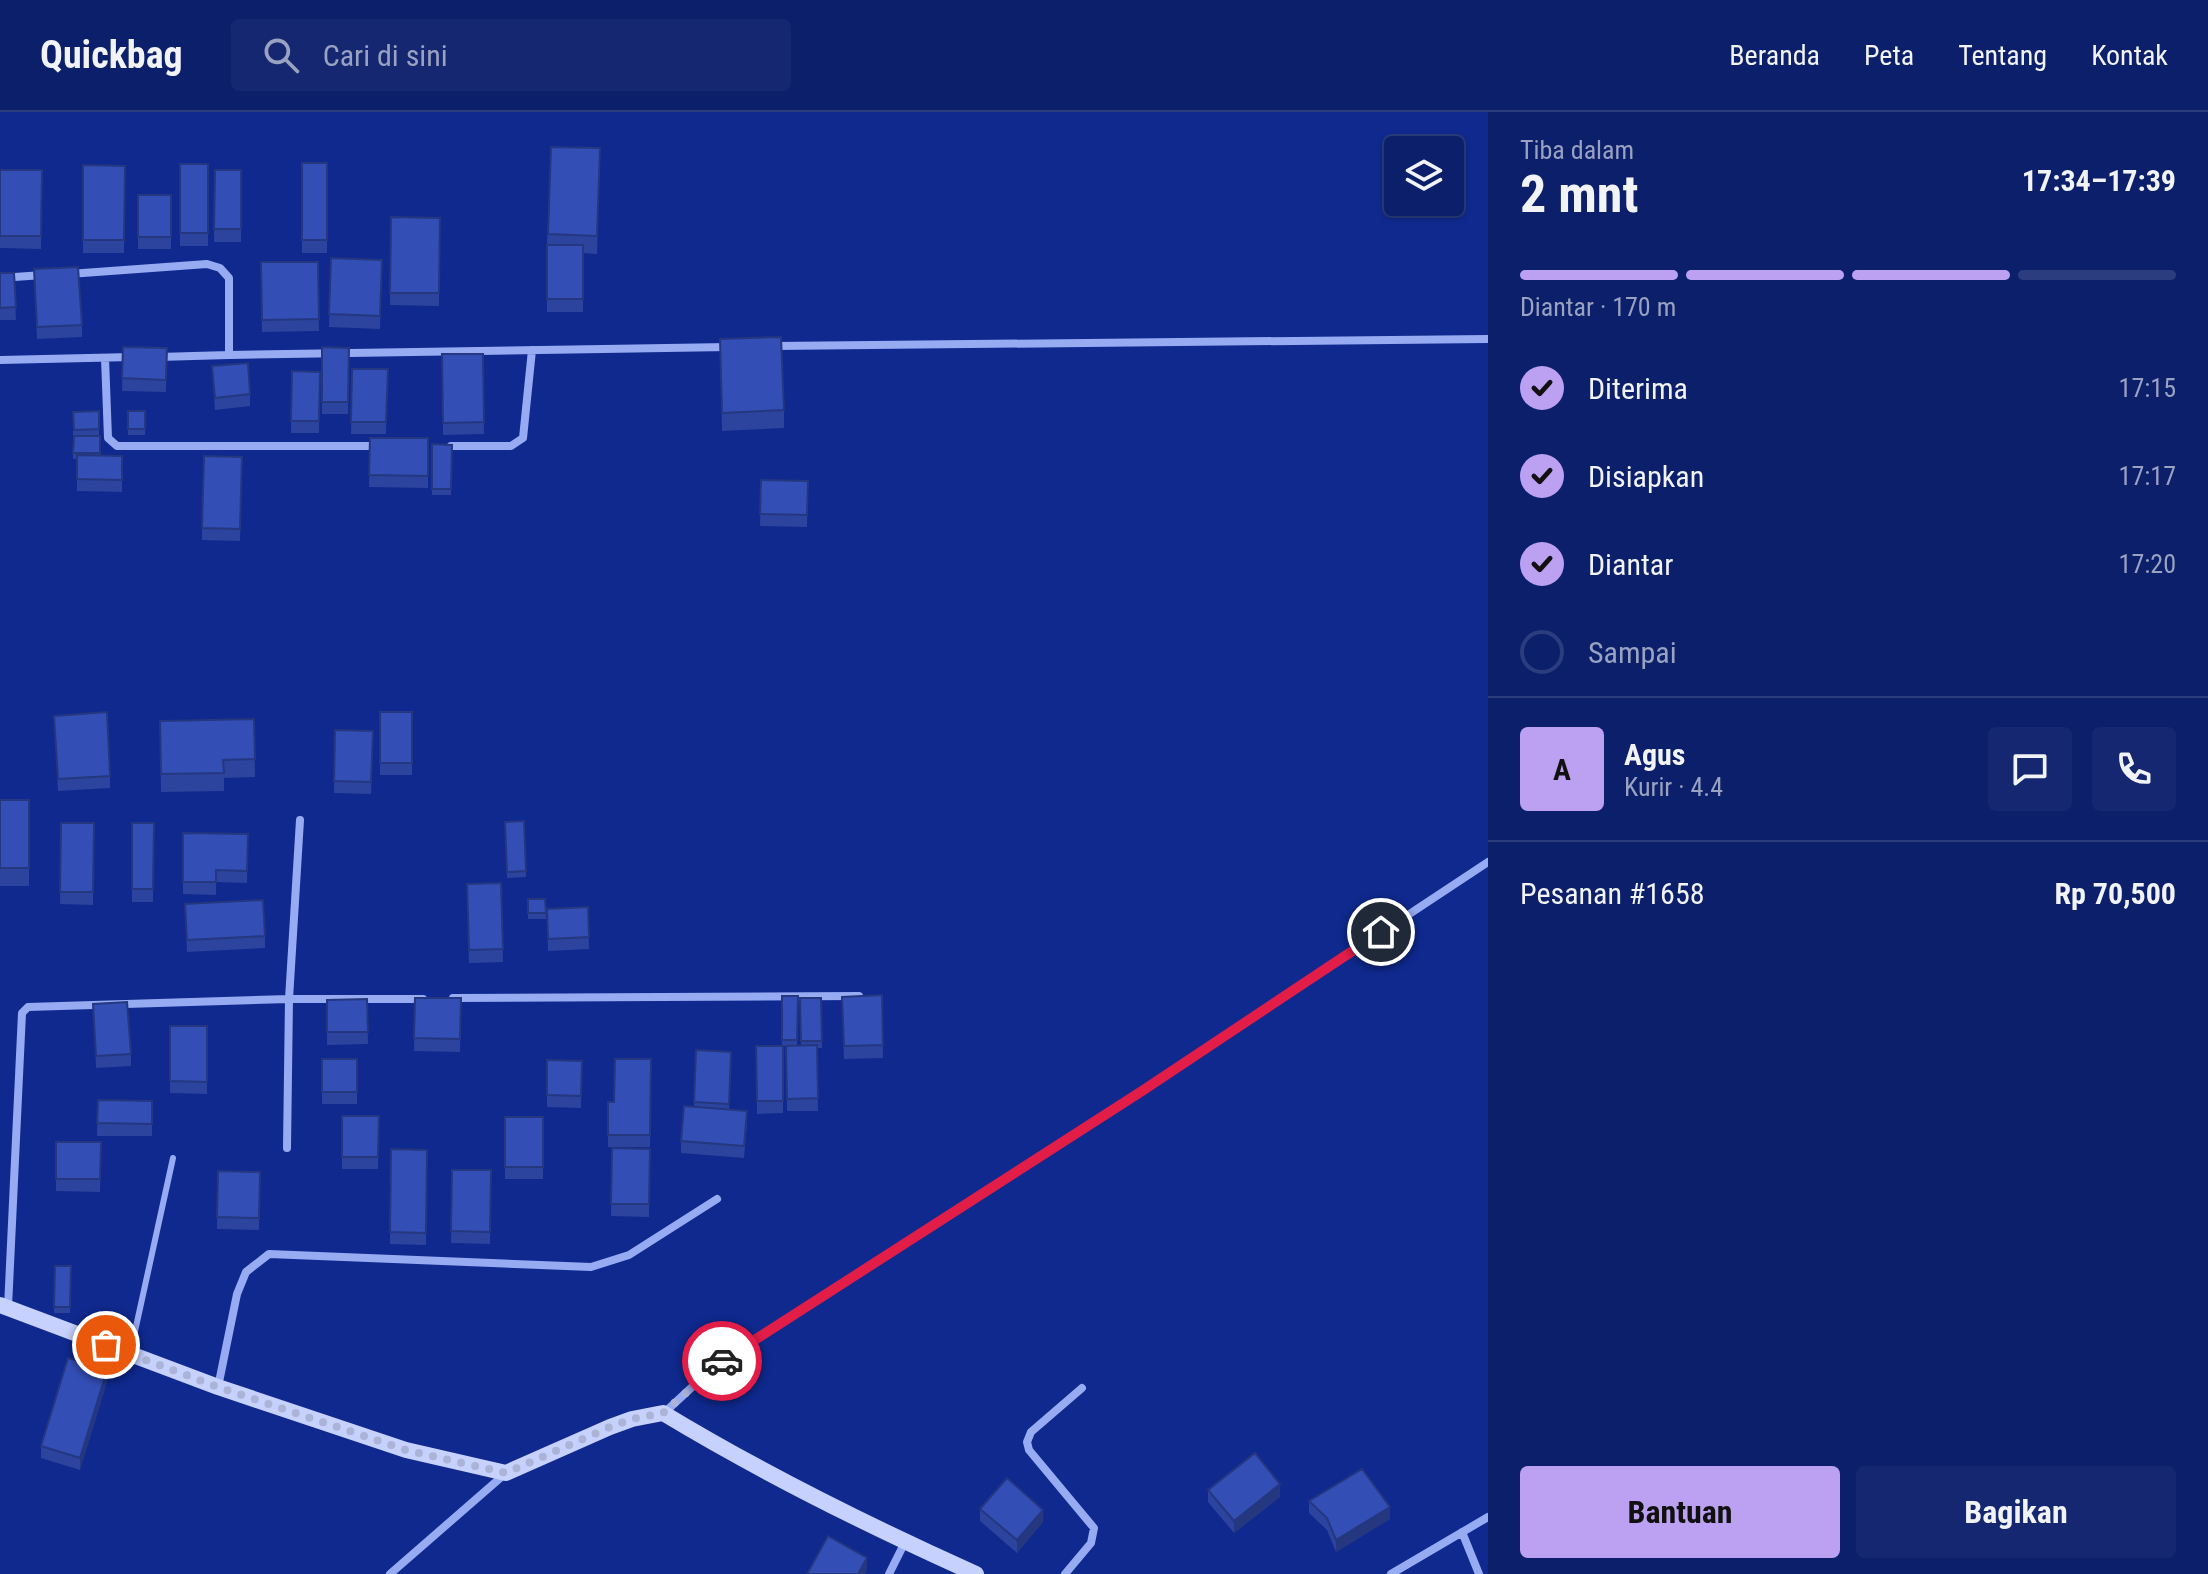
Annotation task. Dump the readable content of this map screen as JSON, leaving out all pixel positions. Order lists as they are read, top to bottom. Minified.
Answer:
{"page":{"header":"Quickbag","search":"Cari di sini","nav":["Beranda","Peta","Tentang","Kontak"],"heading":["2 mnt","Tiba dalam","17:34–17:39"],"panel":["Agus","Kurir · 4.4","Pesanan #1658","Rp 70,500"],"bar":"Diantar · 170 m","list":[["Diterima","17:15"],["Disiapkan","17:17"],["Diantar","17:20"],"Sampai"],"round":"A","buttons":["Bantuan","Bagikan"]}}
